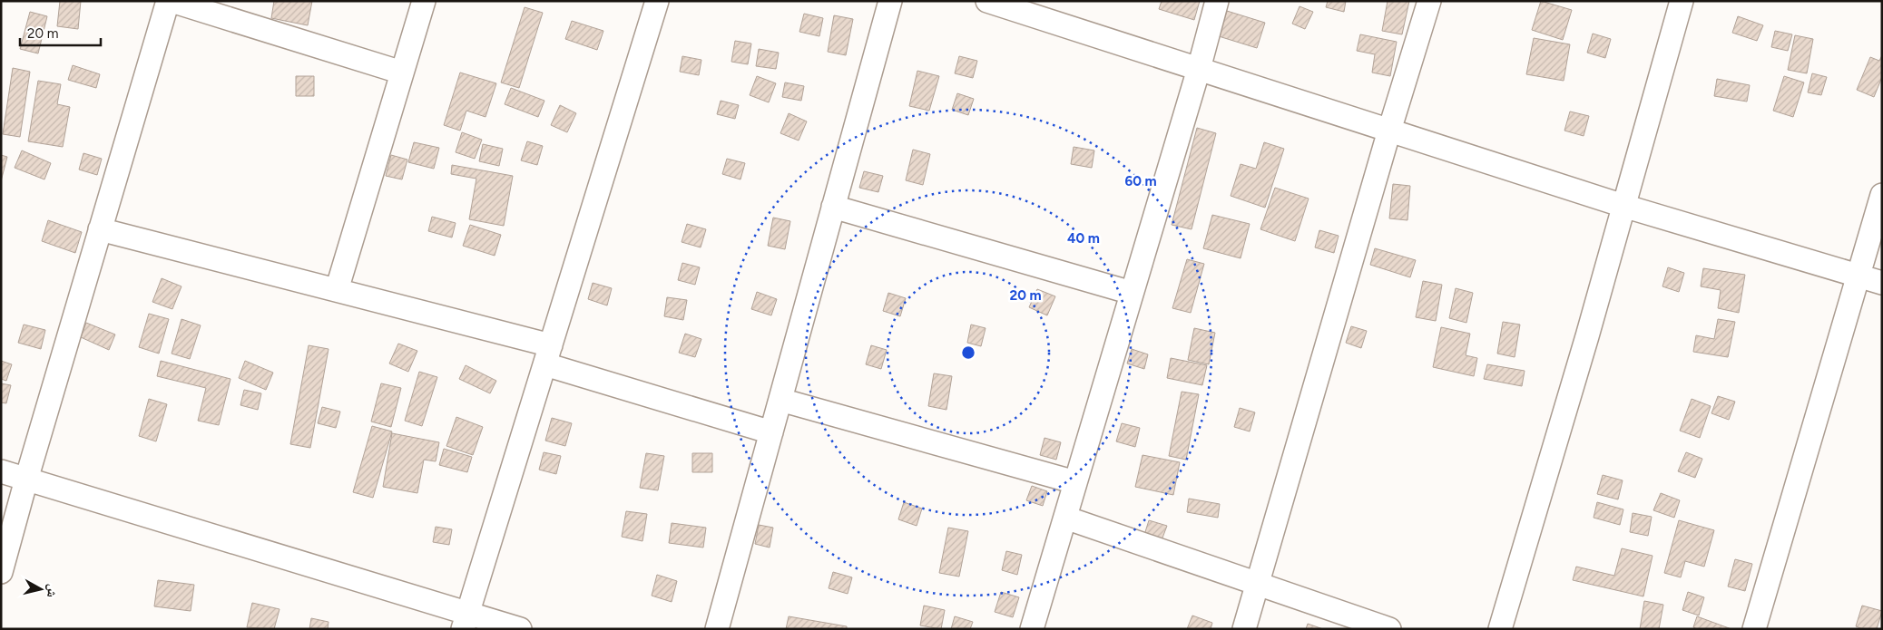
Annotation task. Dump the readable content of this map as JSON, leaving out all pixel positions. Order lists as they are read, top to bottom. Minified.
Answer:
{"scale_bar":"20 m","north":"right","rings":["60 m","40 m","20 m"]}
